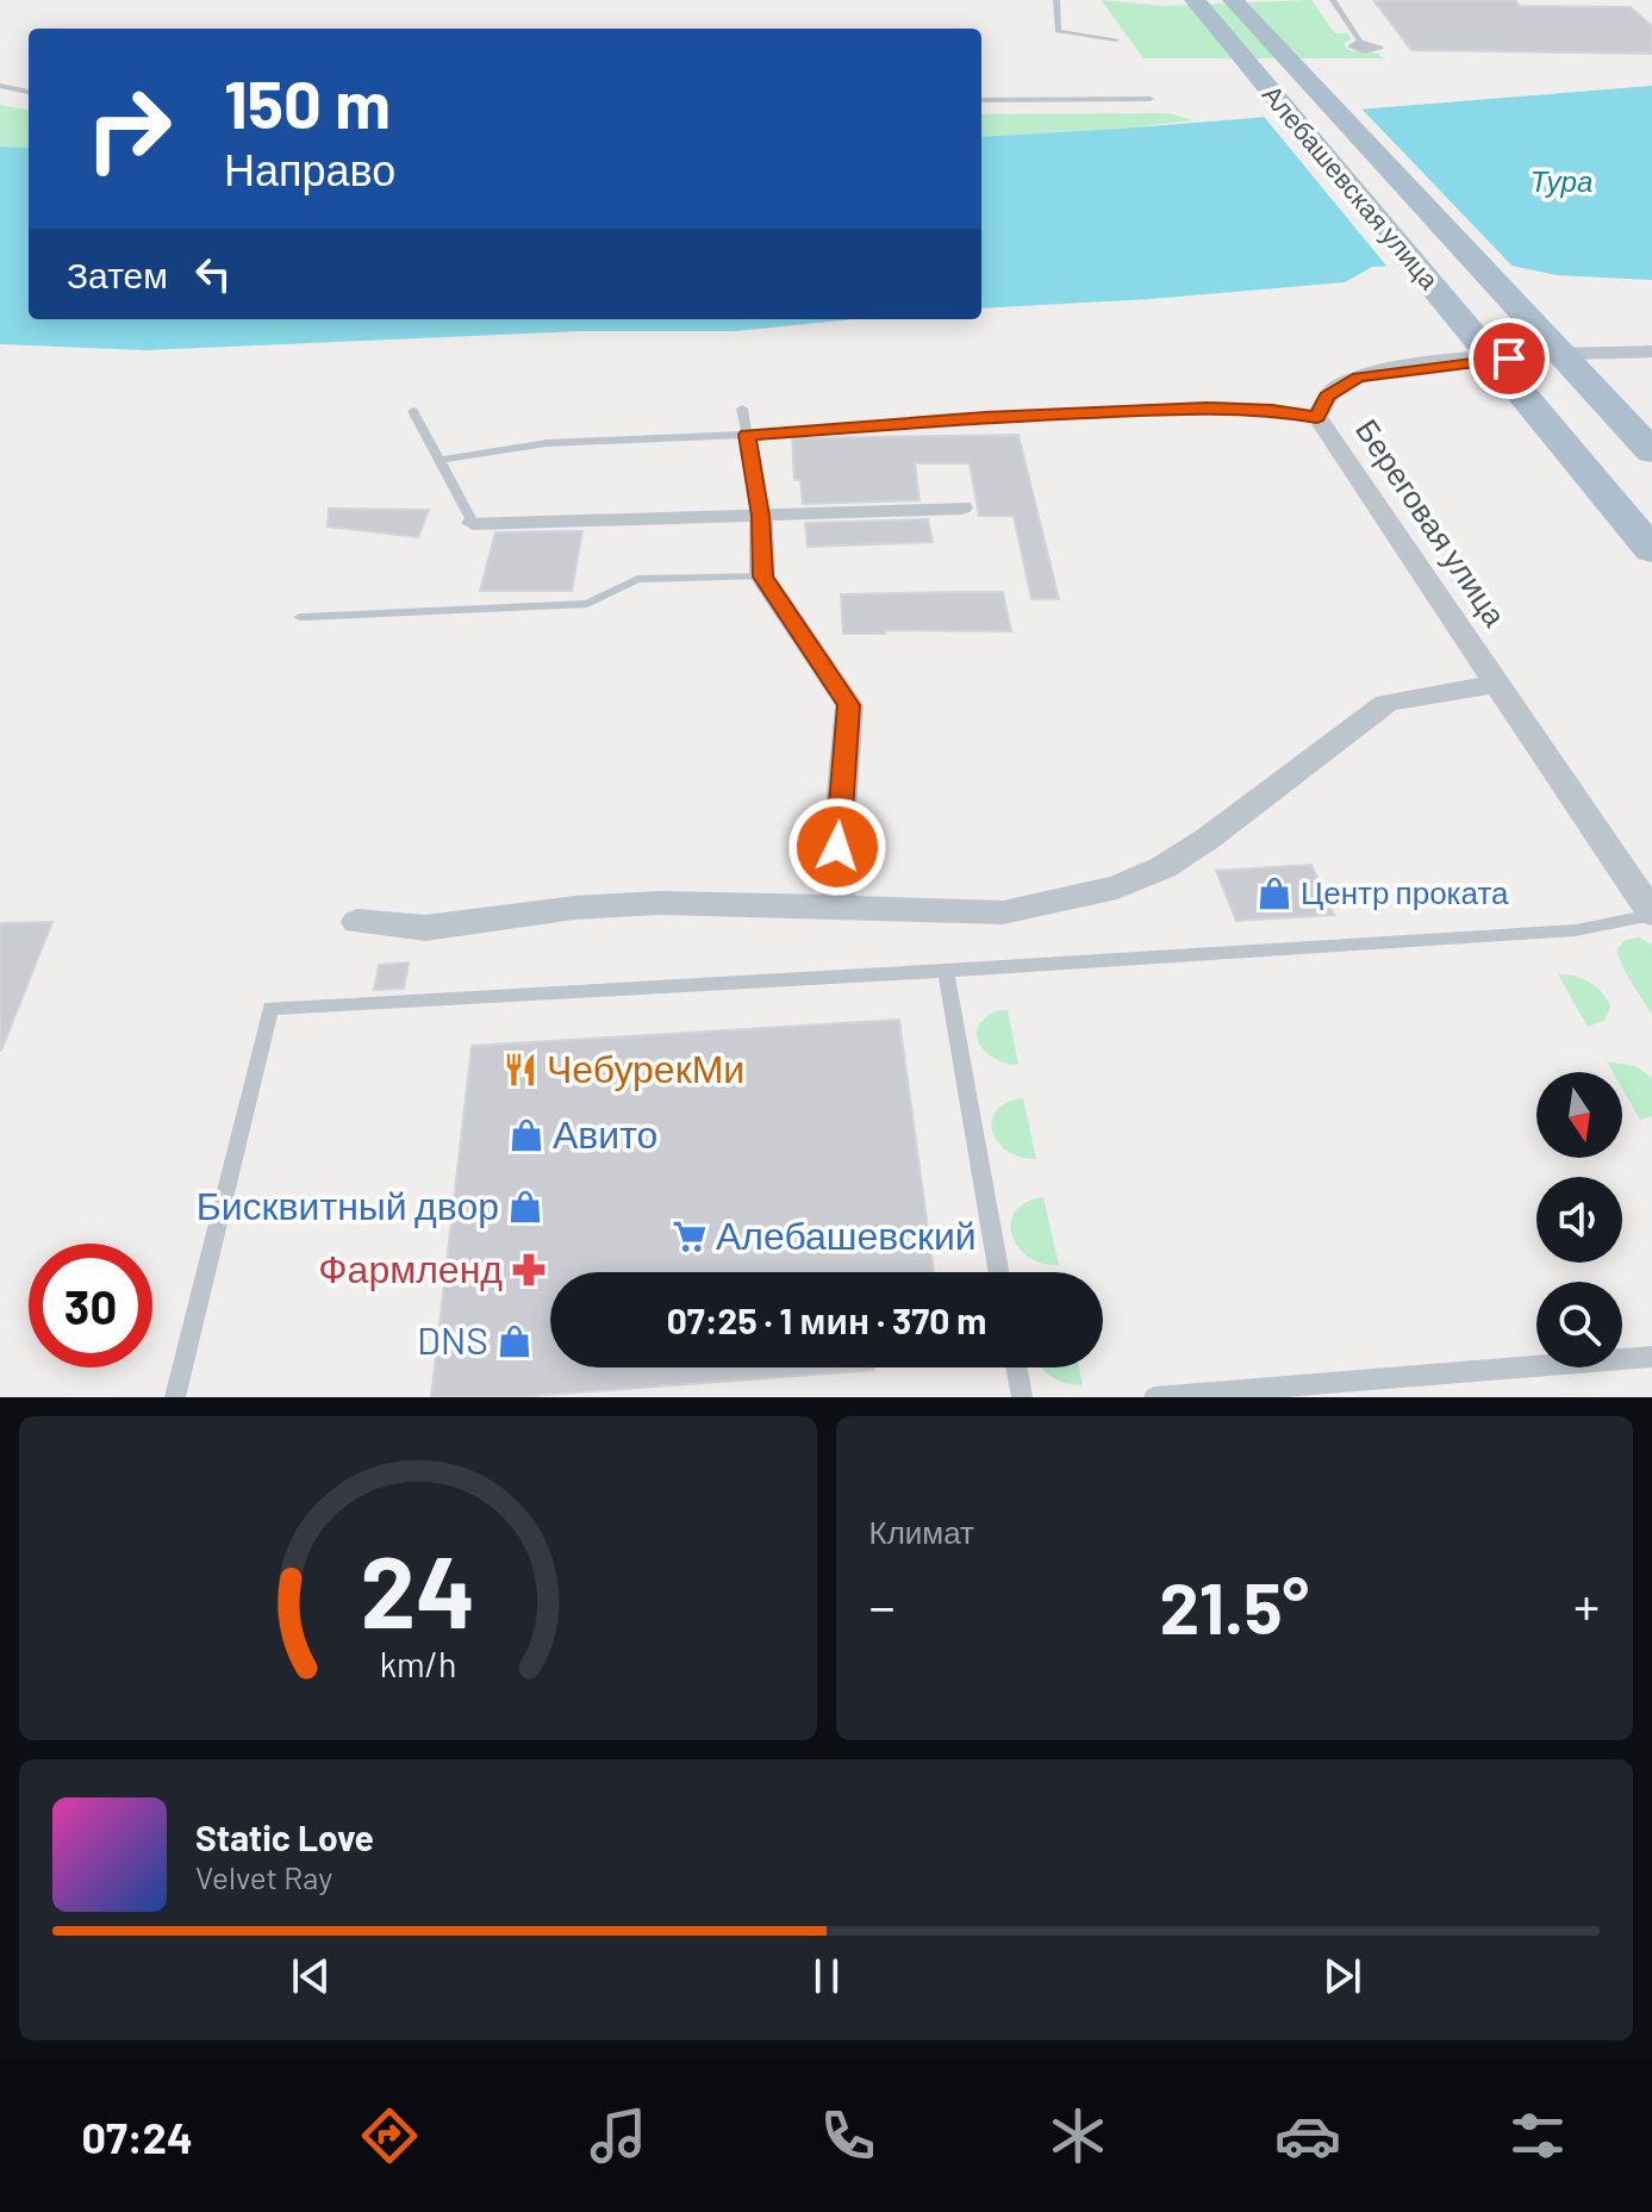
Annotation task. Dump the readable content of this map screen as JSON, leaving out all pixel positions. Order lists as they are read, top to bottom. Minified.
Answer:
{"streets":{"main road":["Алебашевская улица"],"street":["Береговая улица"]},"water":["Тура"],"places":{"shop":["Центр проката","Авито","Бисквитный двор","DNS"],"restaurant":["ЧебурекМи"],"supermarket":["Алебашевский"],"pharmacy":["Фармленд"]},"north":"bottom","page":{"turn":["150 m","Направо"],"then":"Затем","limit":"30","trip":"07:25 · 1 мин · 370 m","tile":"Климат","heat":["−","21.5°","+"],"song":["Static Love","Velvet Ray"],"tabs":"07:24","gauge":["24","km/h"]}}
